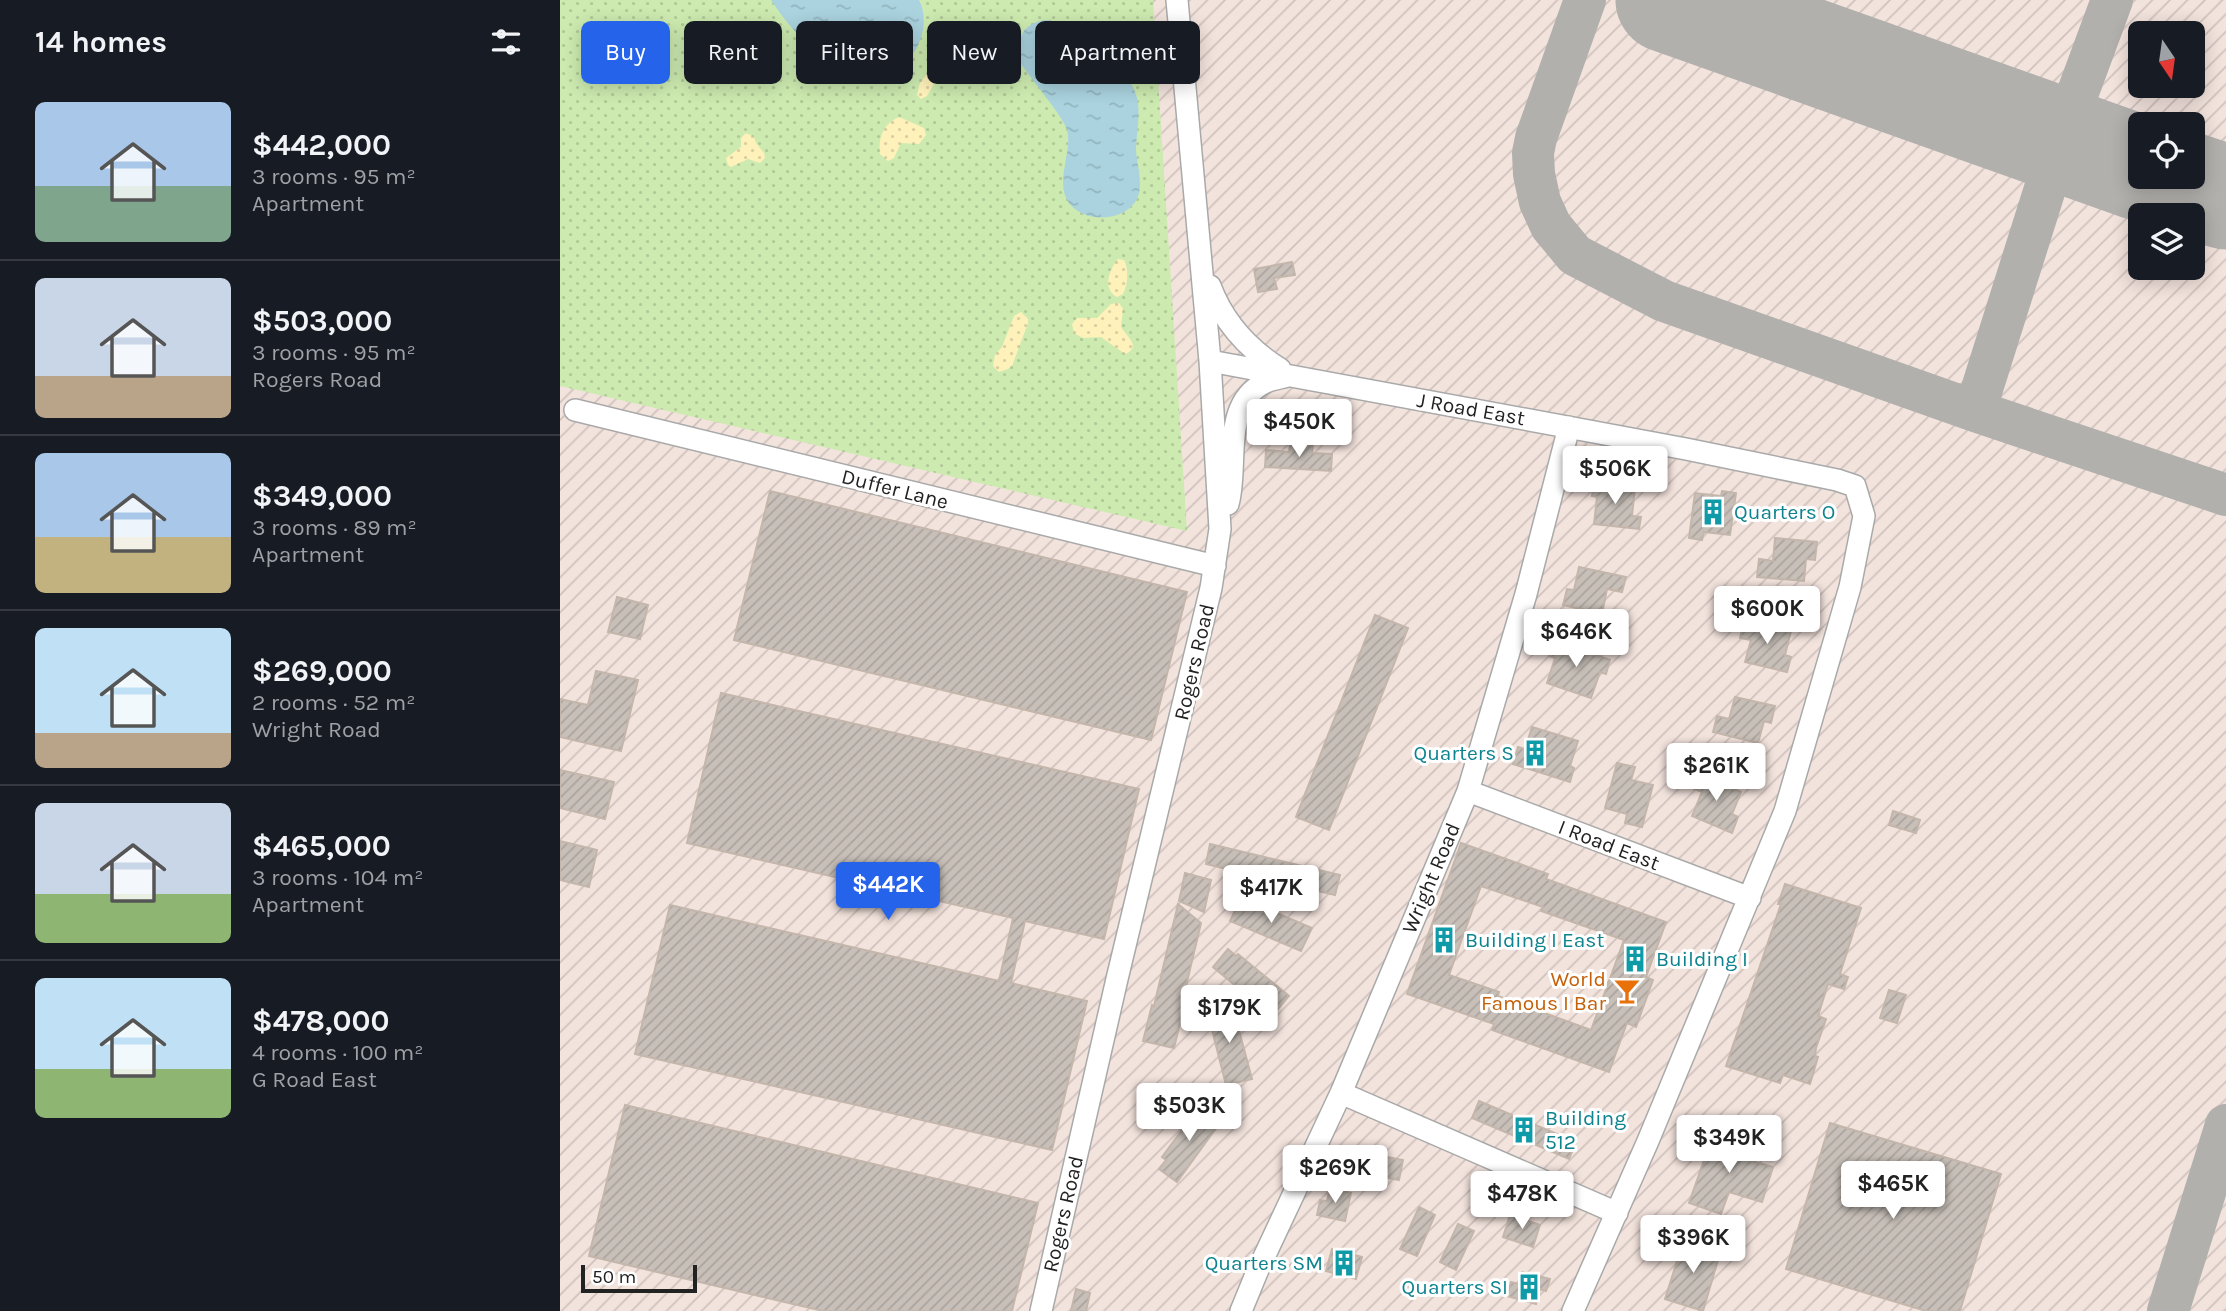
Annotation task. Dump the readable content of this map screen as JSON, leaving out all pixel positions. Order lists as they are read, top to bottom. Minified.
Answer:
{"streets":{"street":["J Road East","Duffer Lane","Rogers Road","I Road East","Wright Road"]},"crossings":[["J Road East","Rogers Road"],["J Road East","I Road East"],["J Road East","Wright Road"],["Duffer Lane","Rogers Road"],["I Road East","Wright Road"]],"places":{"building":["Quarters O","Quarters S","Building I East","Building I","Building 512","Quarters SM","Quarters SI"],"bar":["World Famous I Bar"]},"scale_bar":"50 m","north":"bottom","page":{"heading":"14 homes","chip":["Buy","Rent","Filters","New","Apartment"],"list":[{"name":"$442,000","note":"3 rooms · 95 m² · Apartment"},{"name":"$503,000","note":"3 rooms · 95 m² · Rogers Road"},{"name":"$349,000","note":"3 rooms · 89 m² · Apartment"},{"name":"$269,000","note":"2 rooms · 52 m² · Wright Road"},{"name":"$465,000","note":"3 rooms · 104 m² · Apartment"},{"name":"$478,000","note":"4 rooms · 100 m² · G Road East"}],"price":["$450K","$506K","$600K","$646K","$261K","$442K","$417K","$179K","$503K","$349K","$269K","$465K","$478K","$396K"],"scale":"50 m"}}
